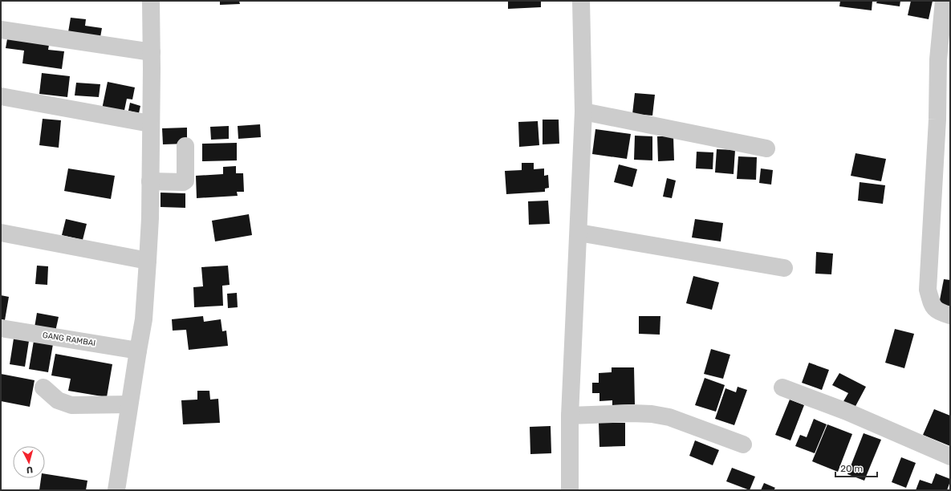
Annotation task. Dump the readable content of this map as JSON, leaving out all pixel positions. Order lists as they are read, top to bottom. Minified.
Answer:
{"streets":{"street":["GANG RAMBAI"]},"scale_bar":"20 m","north":"bottom"}
